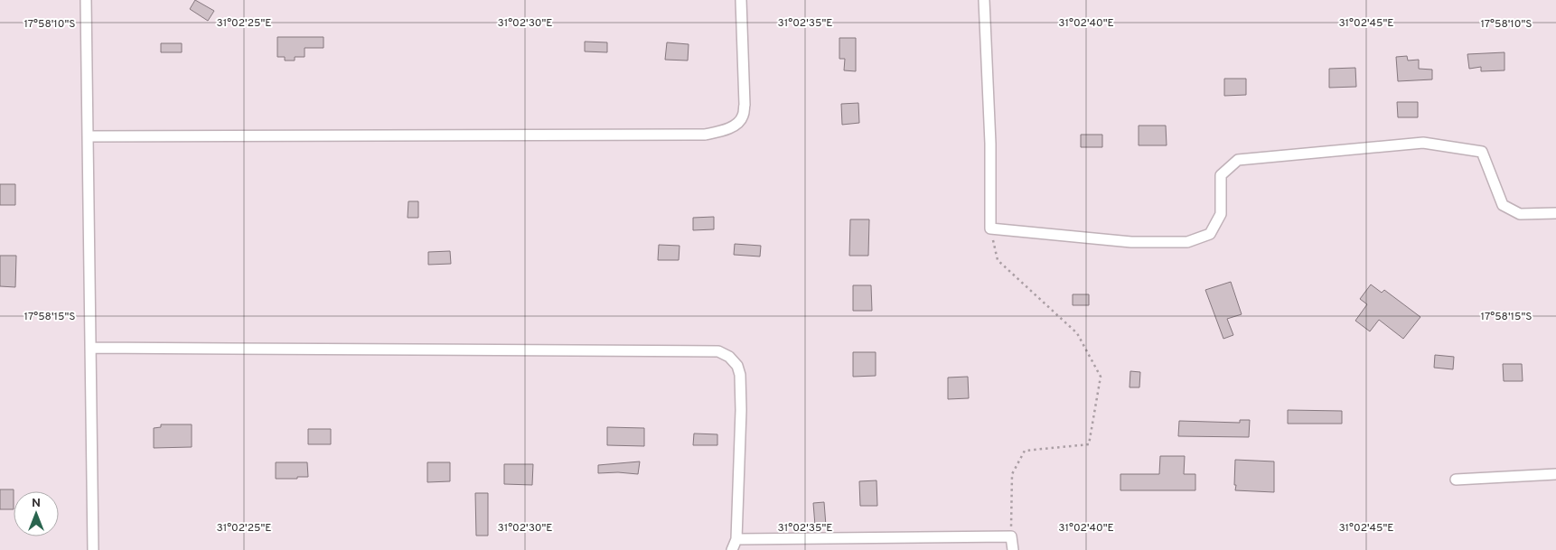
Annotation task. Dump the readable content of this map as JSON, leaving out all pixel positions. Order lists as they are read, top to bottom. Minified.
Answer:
{"north":"top","coordinates":["31°02'25\"E","31°02'30\"E","31°02'35\"E","31°02'40\"E","31°02'45\"E","17°58'10\"S","17°58'15\"S"]}
